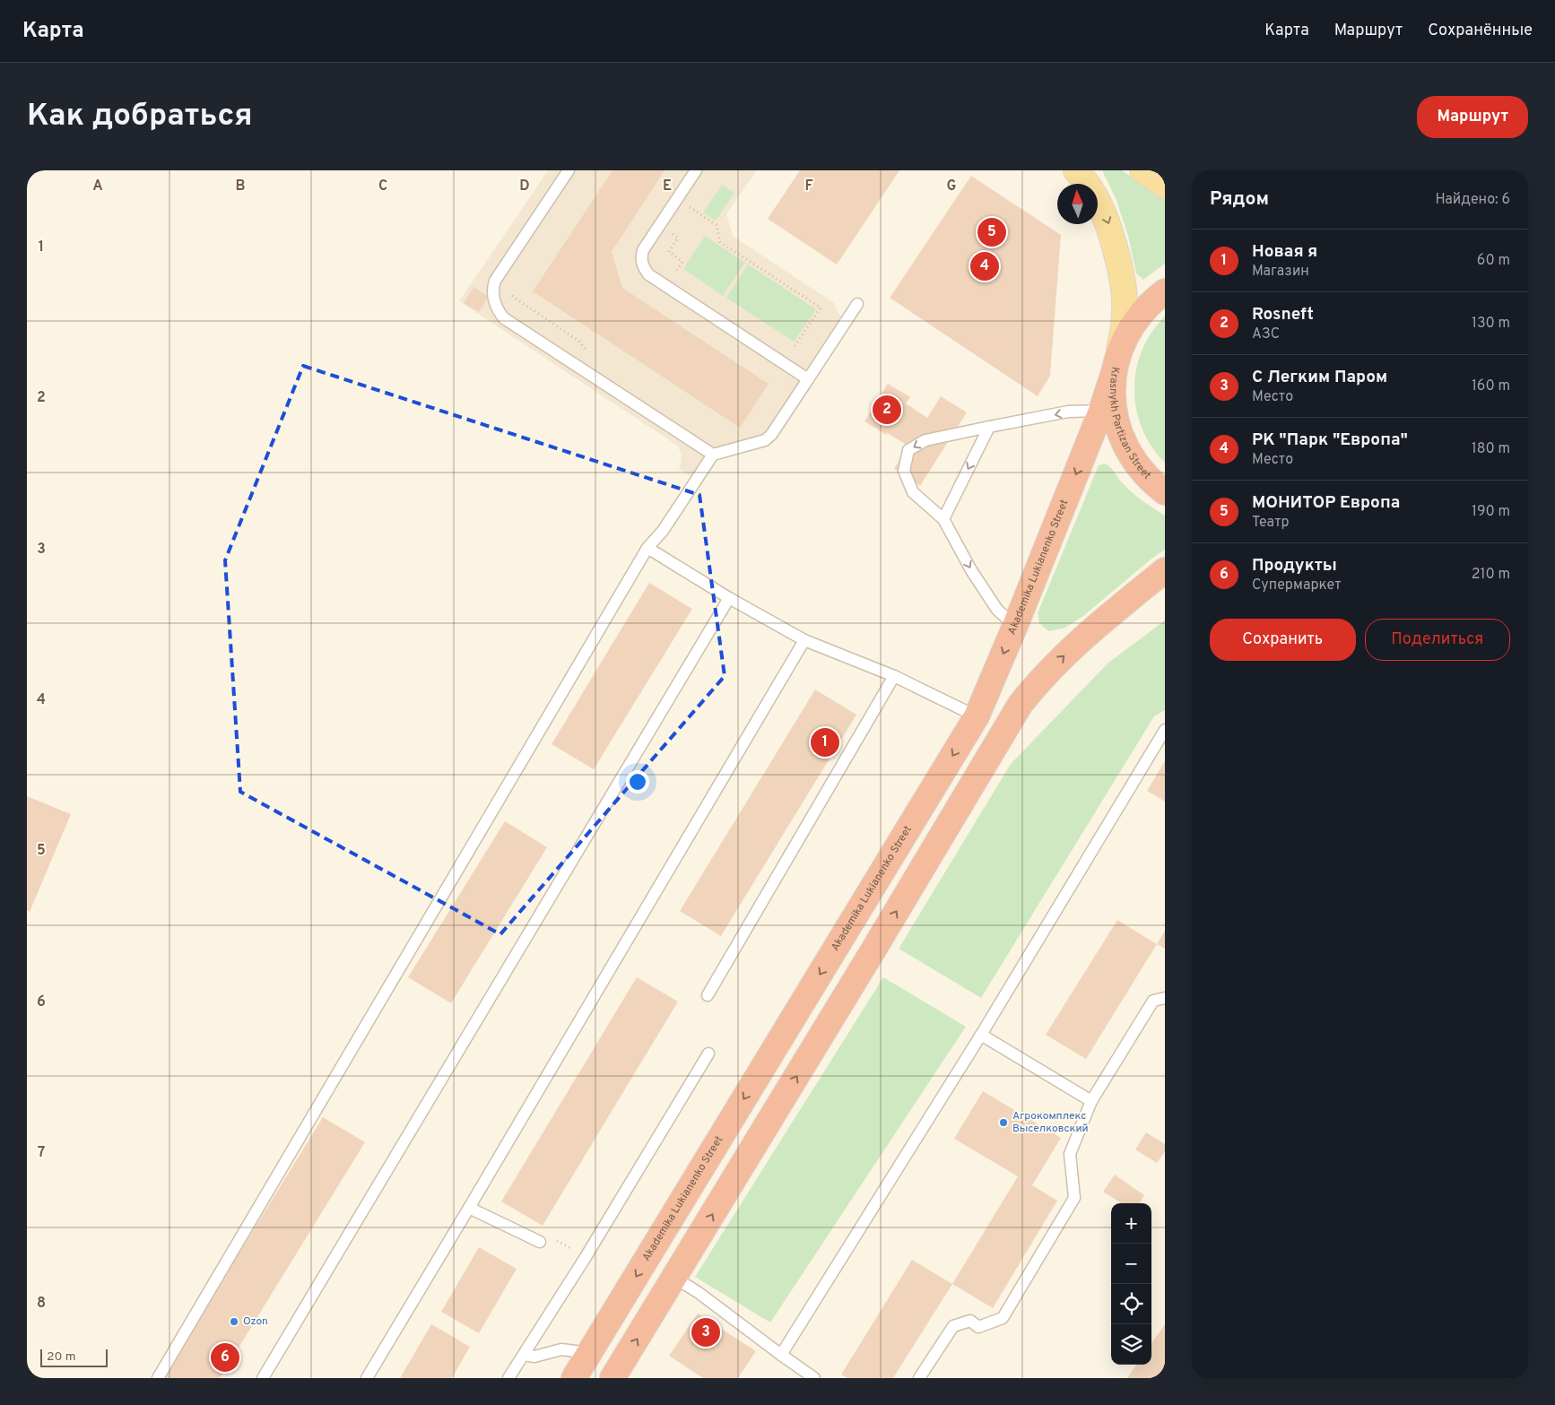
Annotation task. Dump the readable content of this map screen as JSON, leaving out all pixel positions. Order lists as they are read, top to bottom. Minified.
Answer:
{"streets":{"highway":["Krasnykh Partizan Street","Akademika Lukianenko Street"]},"crossings":[["Krasnykh Partizan Street","Akademika Lukianenko Street"]],"one_way":["Krasnykh Partizan Street"],"places":["Агрокомплекс Выселковский","Ozon"],"scale_bar":"20 m","north":"top","page":{"header":"Карта","nav":["Карта","Маршрут","Сохранённые"],"buttons":["Маршрут",["Сохранить","Поделиться"]],"title":"Как добраться","heading":["Рядом","Найдено: 6"],"pins":["5","4","2","1","3","6"],"list":[{"mark":"1","name":"Новая я","note":"Магазин","value":"60 m"},{"mark":"2","name":"Rosneft","note":"АЗС","value":"130 m"},{"mark":"3","name":"С Легким Паром","note":"Место","value":"160 m"},{"mark":"4","name":"РК \"Парк \"Европа\"","note":"Место","value":"180 m"},{"mark":"5","name":"МОНИТОР Европа","note":"Театр","value":"190 m"},{"mark":"6","name":"Продукты","note":"Супермаркет","value":"210 m"}],"map_buttons":["+","−"],"scale":"20 m"},"grid":{"columns":["A","B","C","D","E","F","G"],"rows":["1","2","3","4","5","6","7","8"]}}
